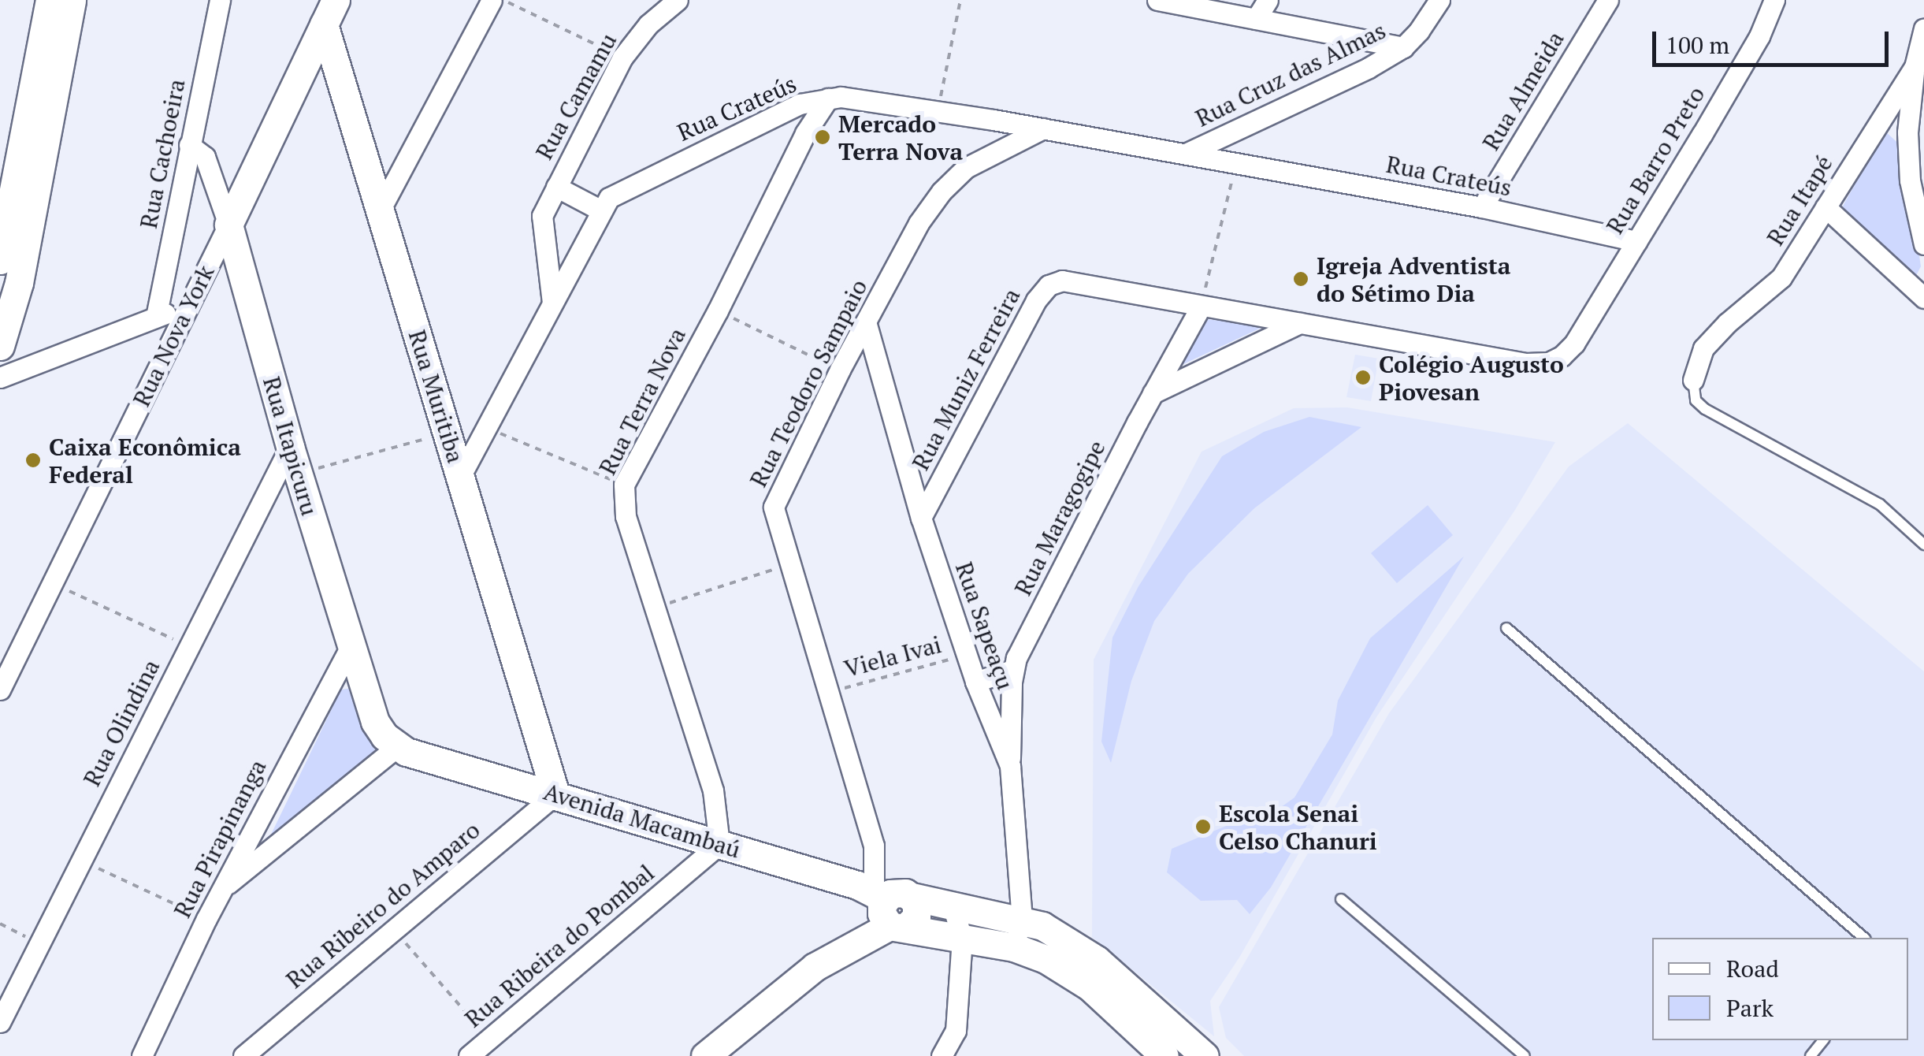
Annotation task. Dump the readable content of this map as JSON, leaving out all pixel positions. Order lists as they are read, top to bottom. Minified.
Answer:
{"streets":{"street":["Rua Cruz das Almas","Rua Almeida","Rua Camamu","Rua Crateús","Rua Cachoeira","Rua Barro Preto","Rua Itapé","Rua Nova York","Rua Muniz Ferreira","Rua Teodoro Sampaio","Rua Muritiba","Rua Terra Nova","Rua Itapicuru","Rua Maragogipe","Rua Sapeaçu","Rua Olindina","Avenida Macambaú","Rua Pirapinanga","Rua Ribeiro do Amparo","Rua Ribeira do Pombal"],"path":["Viela Ivai"]},"crossings":[["Rua Cruz das Almas","Rua Crateús"],["Rua Almeida","Rua Crateús"],["Rua Camamu","Rua Crateús"],["Rua Crateús","Rua Barro Preto"],["Rua Crateús","Rua Teodoro Sampaio"],["Rua Crateús","Rua Muritiba"],["Rua Crateús","Rua Terra Nova"],["Rua Cachoeira","Rua Itapicuru"],["Rua Barro Preto","Rua Muniz Ferreira"],["Rua Nova York","Rua Muritiba"],["Rua Nova York","Rua Itapicuru"],["Rua Muniz Ferreira","Rua Maragogipe"],["Rua Muniz Ferreira","Rua Sapeaçu"],["Rua Teodoro Sampaio","Rua Sapeaçu"],["Rua Teodoro Sampaio","Viela Ivai"],["Rua Teodoro Sampaio","Avenida Macambaú"],["Rua Muritiba","Avenida Macambaú"],["Rua Muritiba","Rua Ribeiro do Amparo"],["Rua Terra Nova","Avenida Macambaú"],["Rua Terra Nova","Rua Ribeira do Pombal"],["Rua Itapicuru","Rua Olindina"],["Rua Itapicuru","Avenida Macambaú"],["Rua Itapicuru","Rua Pirapinanga"],["Rua Maragogipe","Rua Sapeaçu"],["Rua Sapeaçu","Viela Ivai"],["Avenida Macambaú","Rua Ribeiro do Amparo"],["Avenida Macambaú","Rua Ribeira do Pombal"]],"places":["Mercado Terra Nova","Igreja Adventista do Sétimo Dia","Colégio Augusto Piovesan","Caixa Econômica Federal","Escola Senai Celso Chanuri"],"legend":["Road","Park"],"scale_bar":"100 m"}
